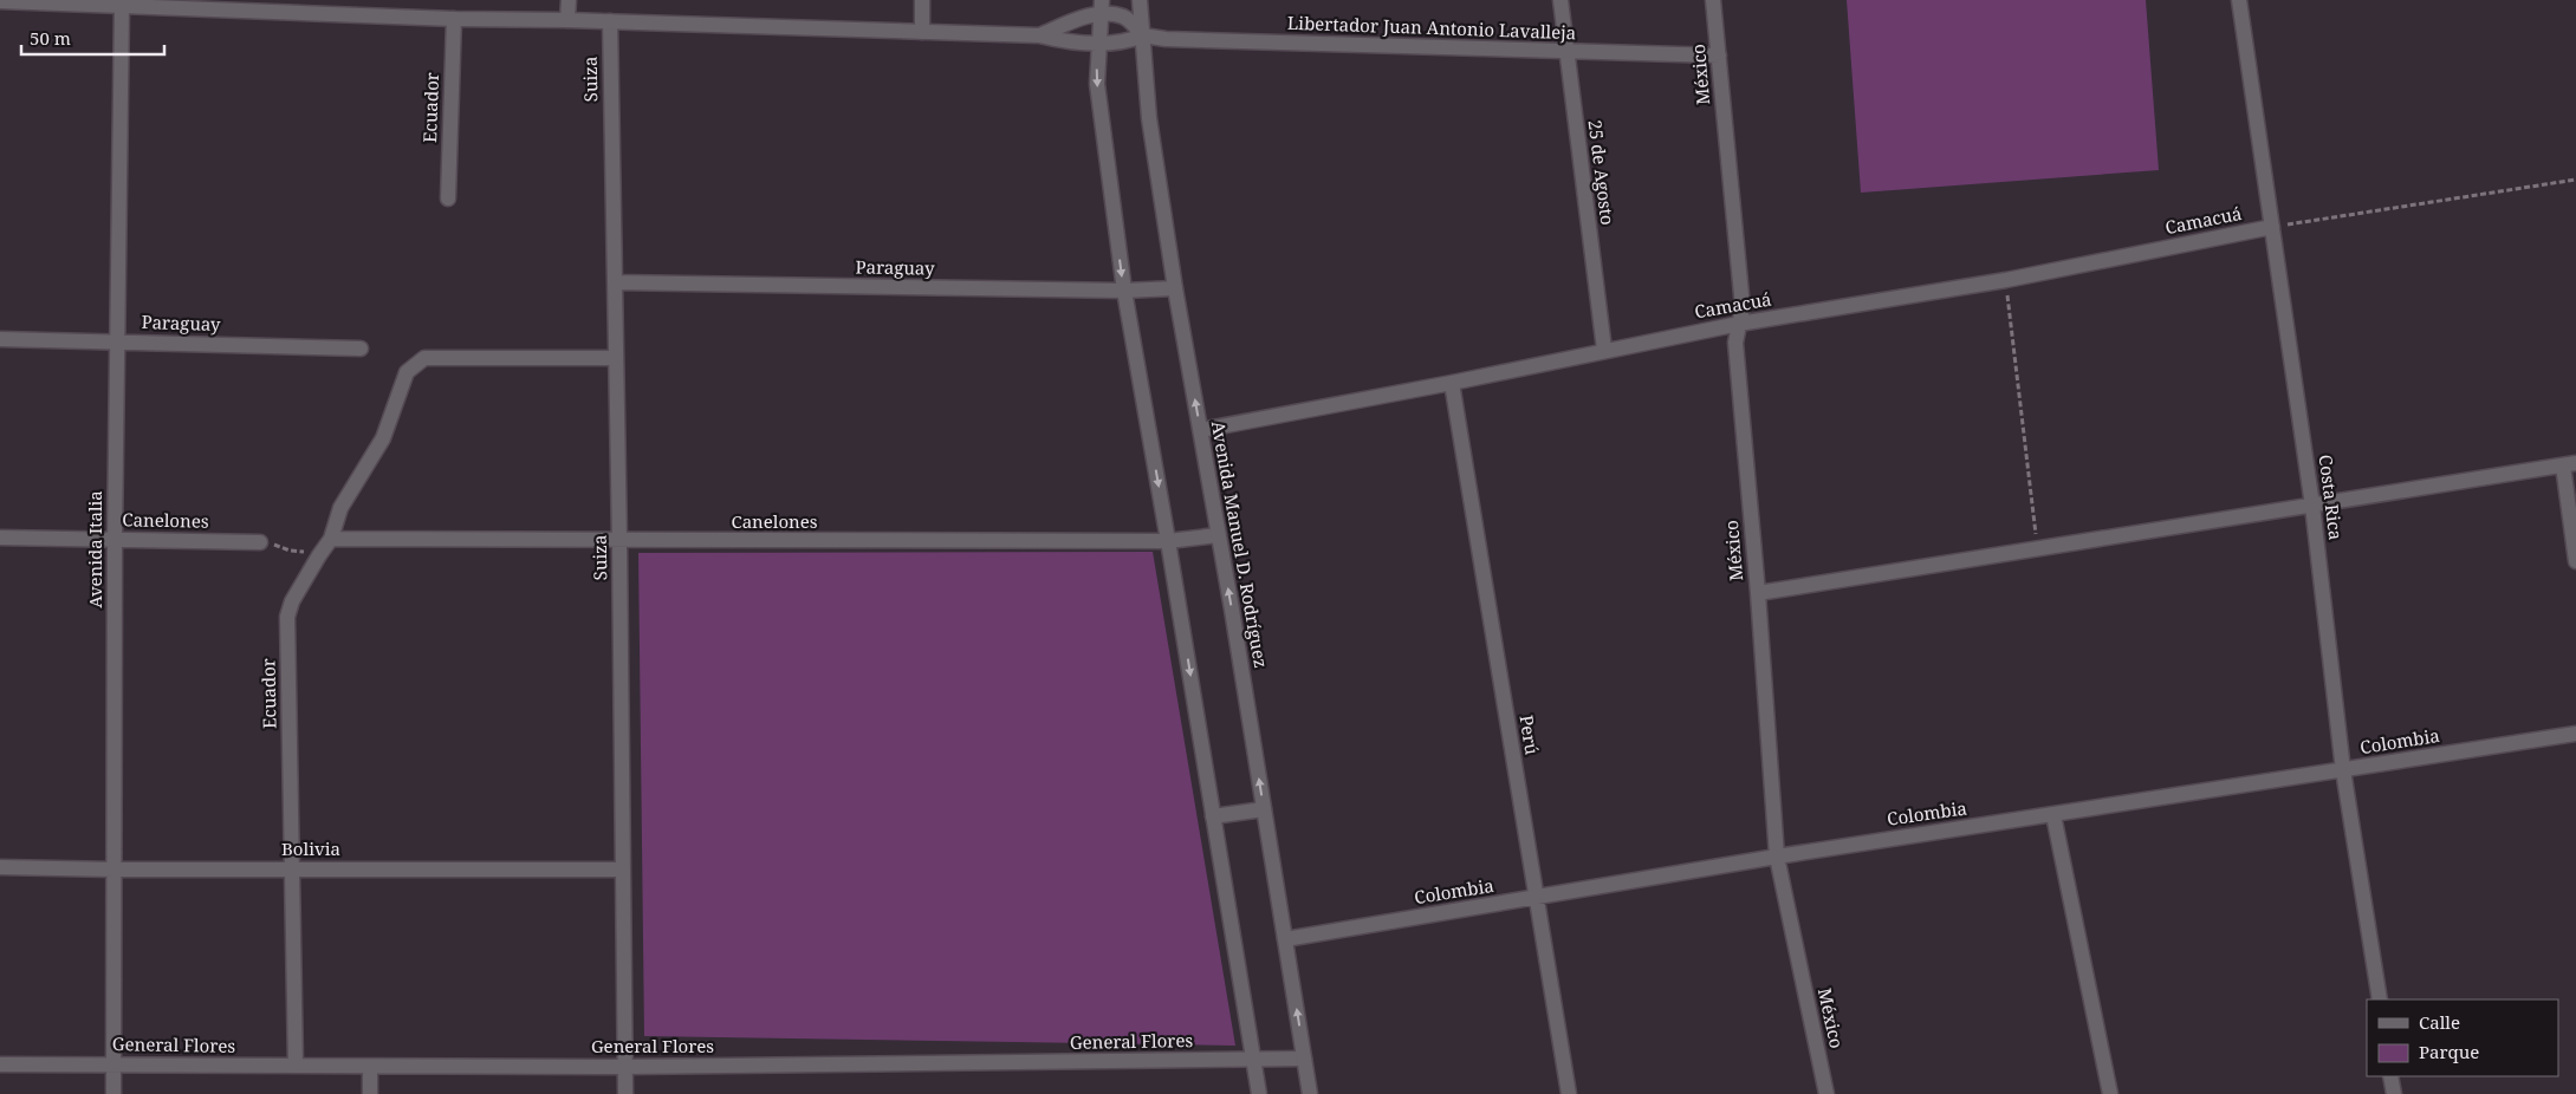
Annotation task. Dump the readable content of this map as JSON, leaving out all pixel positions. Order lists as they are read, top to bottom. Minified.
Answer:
{"streets":{"street":["Libertador Juan Antonio Lavalleja","México","Suiza","Ecuador","25 de Agosto","Camacuá","Paraguay","Costa Rica","Canelones","Avenida Manuel D. Rodríguez","Avenida Italia","Perú","Colombia","Bolivia","General Flores"]},"crossings":[["Libertador Juan Antonio Lavalleja","México"],["Libertador Juan Antonio Lavalleja","Suiza"],["Libertador Juan Antonio Lavalleja","Ecuador"],["Libertador Juan Antonio Lavalleja","25 de Agosto"],["Libertador Juan Antonio Lavalleja","Avenida Manuel D. Rodríguez"],["Libertador Juan Antonio Lavalleja","Avenida Italia"],["México","Camacuá"],["México","Colombia"],["Suiza","Ecuador"],["Suiza","Paraguay"],["Suiza","Canelones"],["Suiza","Bolivia"],["Suiza","General Flores"],["Ecuador","Canelones"],["Ecuador","Bolivia"],["Ecuador","General Flores"],["25 de Agosto","Camacuá"],["Camacuá","Costa Rica"],["Camacuá","Avenida Manuel D. Rodríguez"],["Camacuá","Perú"],["Paraguay","Avenida Manuel D. Rodríguez"],["Paraguay","Avenida Italia"],["Costa Rica","Colombia"],["Canelones","Avenida Manuel D. Rodríguez"],["Canelones","Avenida Italia"],["Avenida Manuel D. Rodríguez","Colombia"],["Avenida Manuel D. Rodríguez","General Flores"],["Avenida Italia","Bolivia"],["Avenida Italia","General Flores"],["Perú","Colombia"]],"legend":["Calle","Parque"],"scale_bar":"50 m"}
